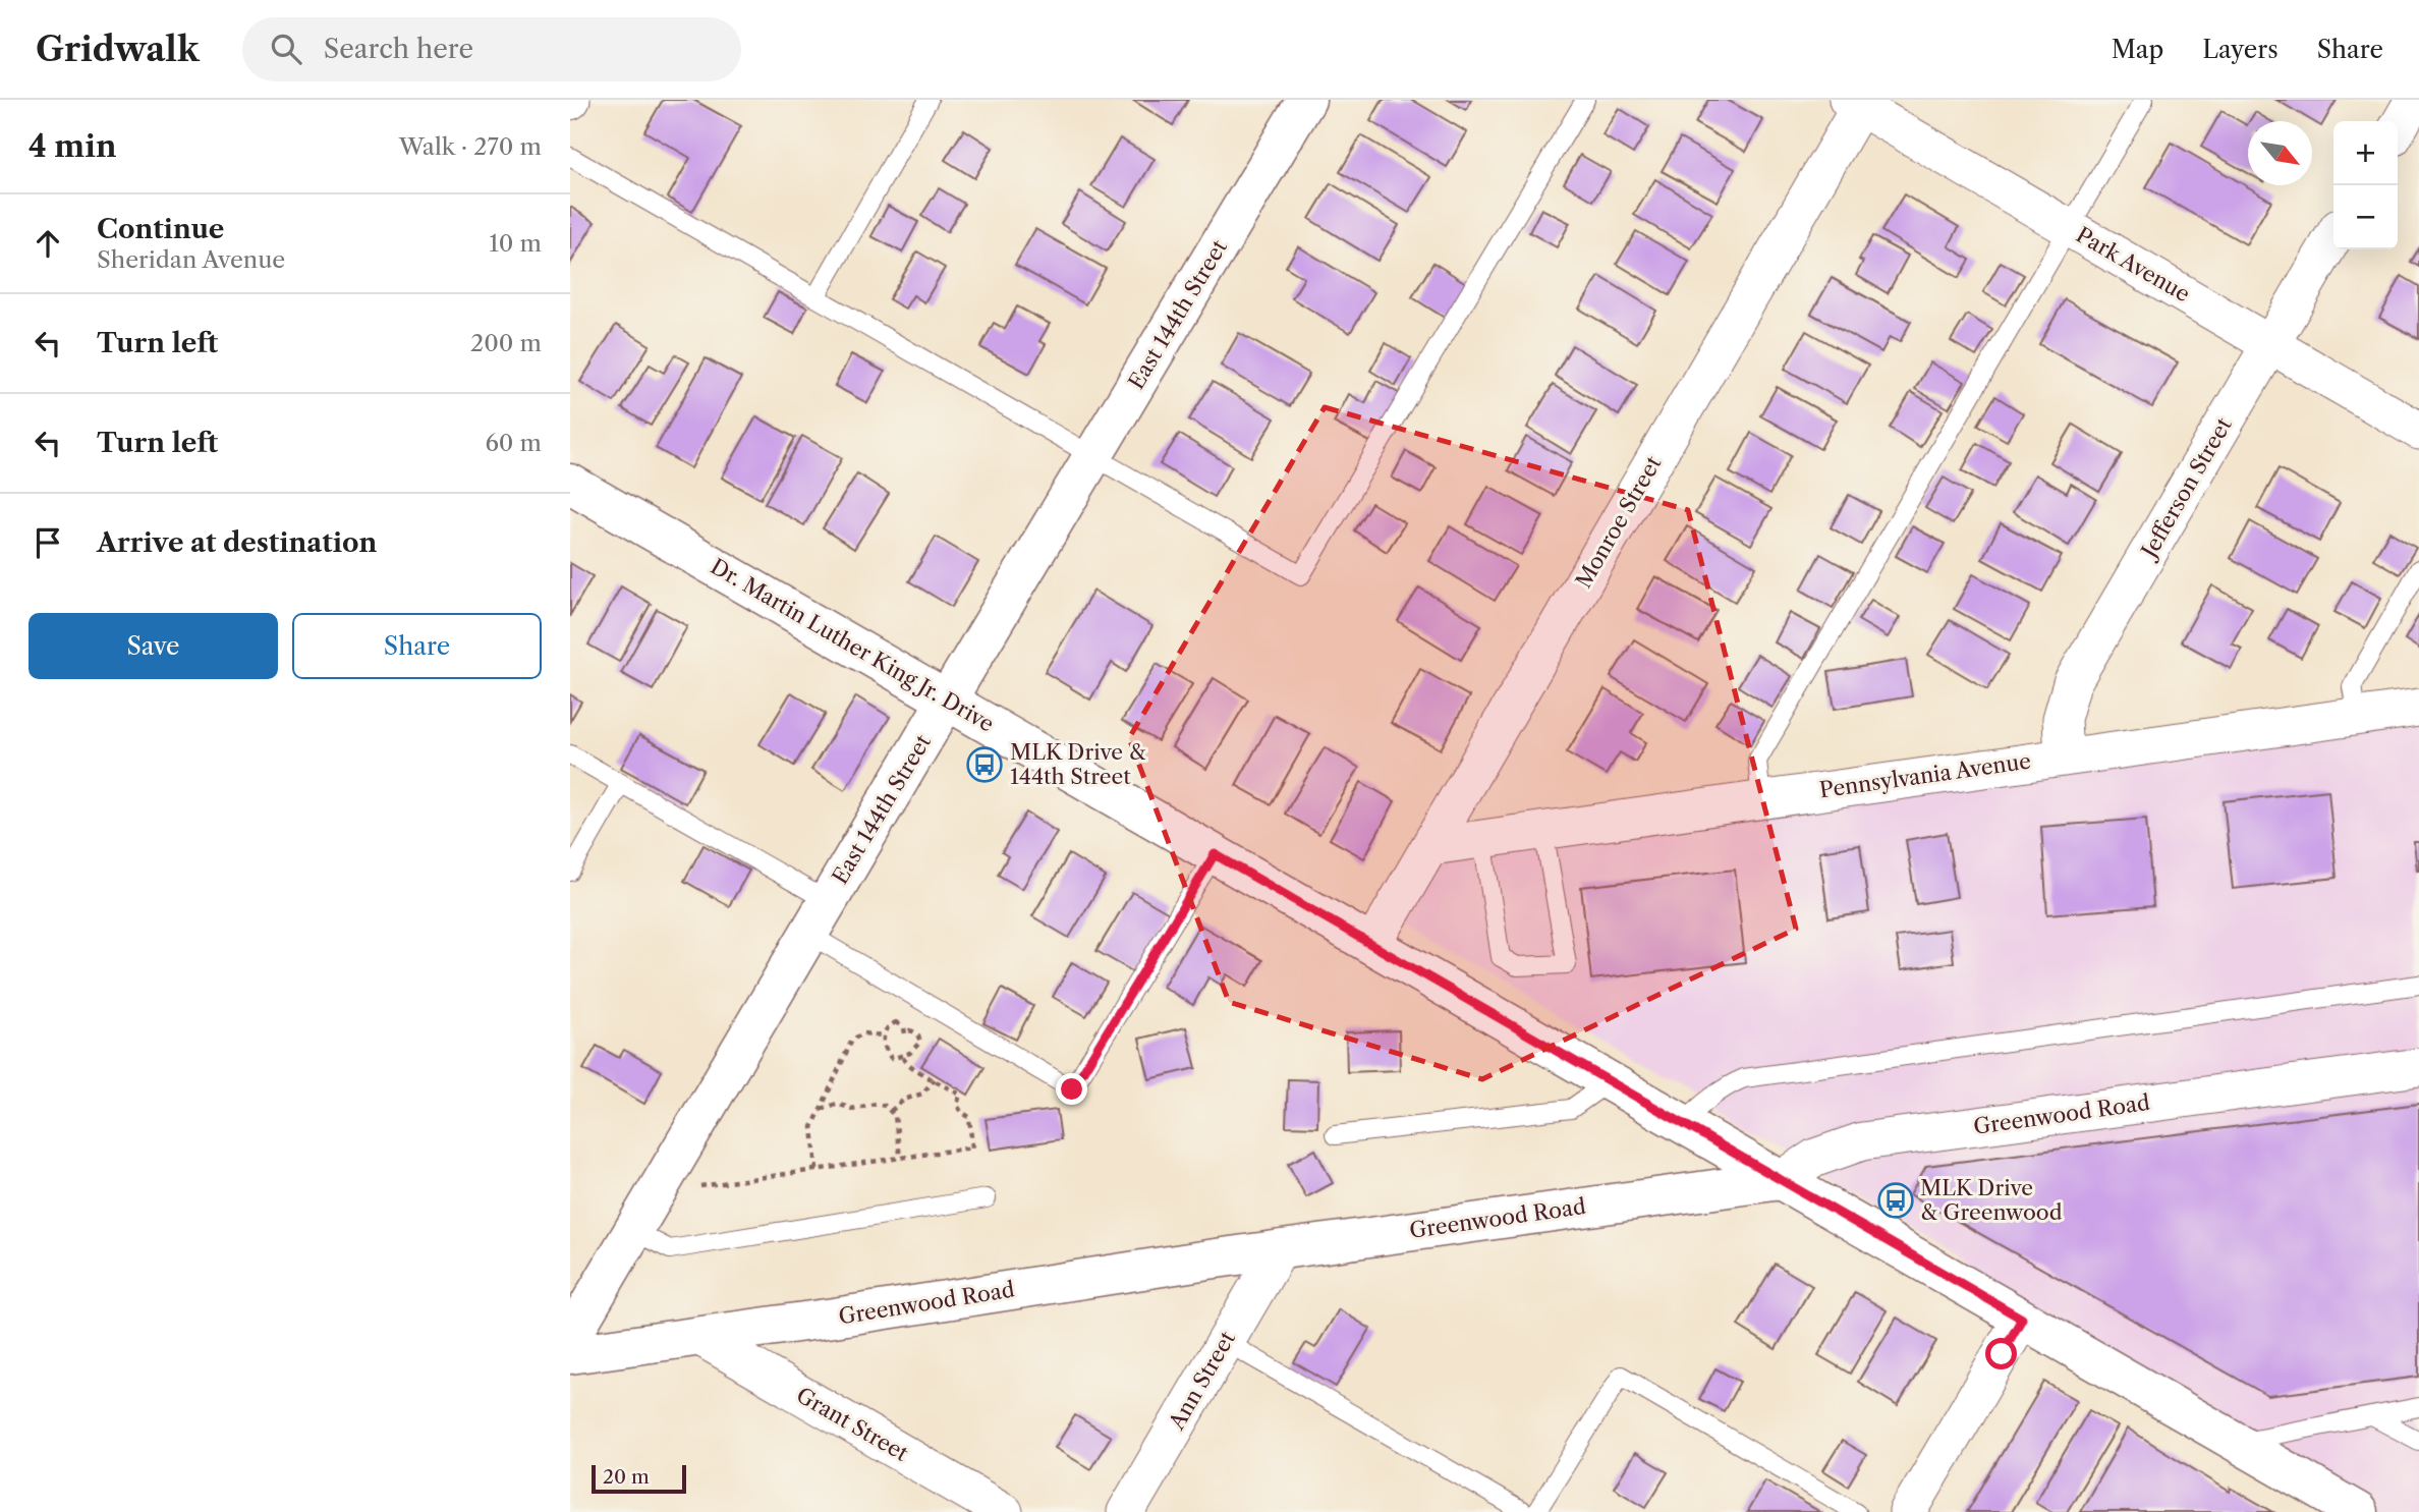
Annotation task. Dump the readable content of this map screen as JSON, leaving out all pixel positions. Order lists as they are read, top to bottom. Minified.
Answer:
{"streets":{"street":["Park Avenue","East 144th Street","Jefferson Street","Monroe Street","Dr. Martin Luther King Jr. Drive","Pennsylvania Avenue","Greenwood Road","Ann Street","Grant Street"]},"crossings":[["Park Avenue","Jefferson Street"],["Park Avenue","Monroe Street"],["East 144th Street","Dr. Martin Luther King Jr. Drive"],["Jefferson Street","Pennsylvania Avenue"],["Monroe Street","Dr. Martin Luther King Jr. Drive"],["Monroe Street","Pennsylvania Avenue"],["Dr. Martin Luther King Jr. Drive","Greenwood Road"],["Greenwood Road","Ann Street"],["Greenwood Road","Grant Street"]],"places":{"bus stop":["MLK Drive & 144th Street","MLK Drive & Greenwood"]},"scale_bar":"20 m","north":"bottom right","page":{"header":"Gridwalk","search":"Search here","nav":["Map","Layers","Share"],"heading":["4 min","Walk · 270 m"],"map_buttons":["+","−"],"list":[["Continue","Sheridan Avenue","10 m"],["Turn left","200 m"],["Turn left","60 m"],"Arrive at destination"],"buttons":["Save","Share"],"scale":"20 m"}}
